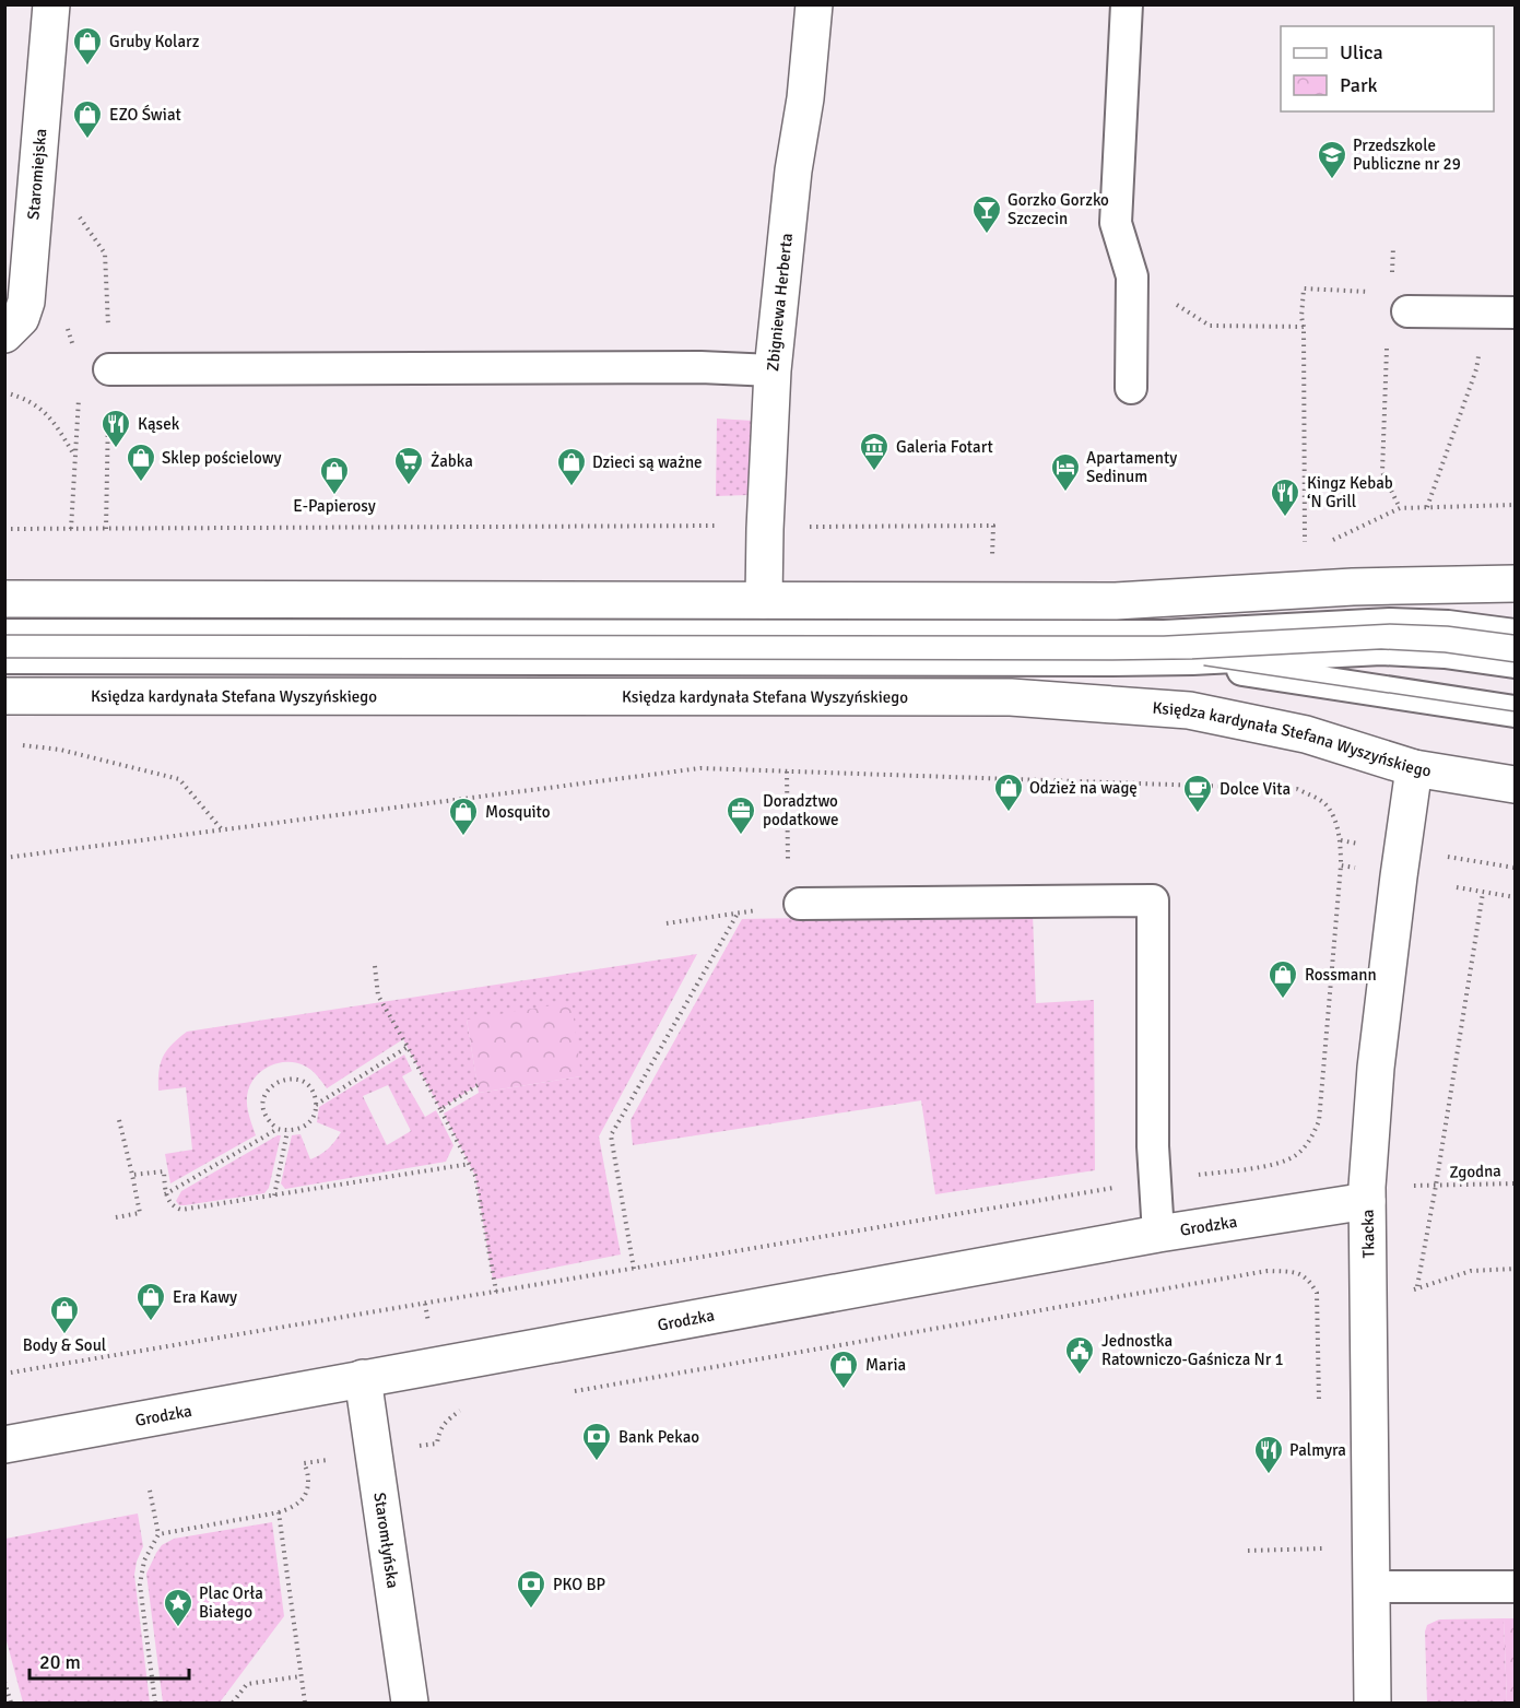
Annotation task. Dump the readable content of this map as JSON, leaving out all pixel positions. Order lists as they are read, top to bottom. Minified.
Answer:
{"streets":{"street":["Staromiejska","Zbigniewa Herberta","Księdza kardynała Stefana Wyszyńskiego","Grodzka","Tkacka","Staromłyńska"],"path":["Zgodna"]},"crossings":[["Księdza kardynała Stefana Wyszyńskiego","Tkacka"],["Grodzka","Tkacka"],["Grodzka","Staromłyńska"]],"places":{"shop":["Gruby Kolarz","EZO Świat","Sklep pościelowy","Dzieci są ważne","E-Papierosy","Odzież na wagę","Mosquito","Rossmann","Era Kawy","Body & Soul","Maria"],"school or university":["Przedszkole Publiczne nr 29"],"bar":["Gorzko Gorzko Szczecin"],"restaurant":["Kąsek","Kingz Kebab ‘N Grill","Palmyra"],"museum":["Galeria Fotart"],"supermarket":["Żabka"],"hotel":["Apartamenty Sedinum"],"cafe":["Dolce Vita"],"office":["Doradztwo podatkowe"],"public building":["Jednostka Ratowniczo-Gaśnicza Nr 1"],"bank":["Bank Pekao","PKO BP"],"place":["Plac Orła Białego"]},"legend":["Ulica","Park"],"scale_bar":"20 m"}
